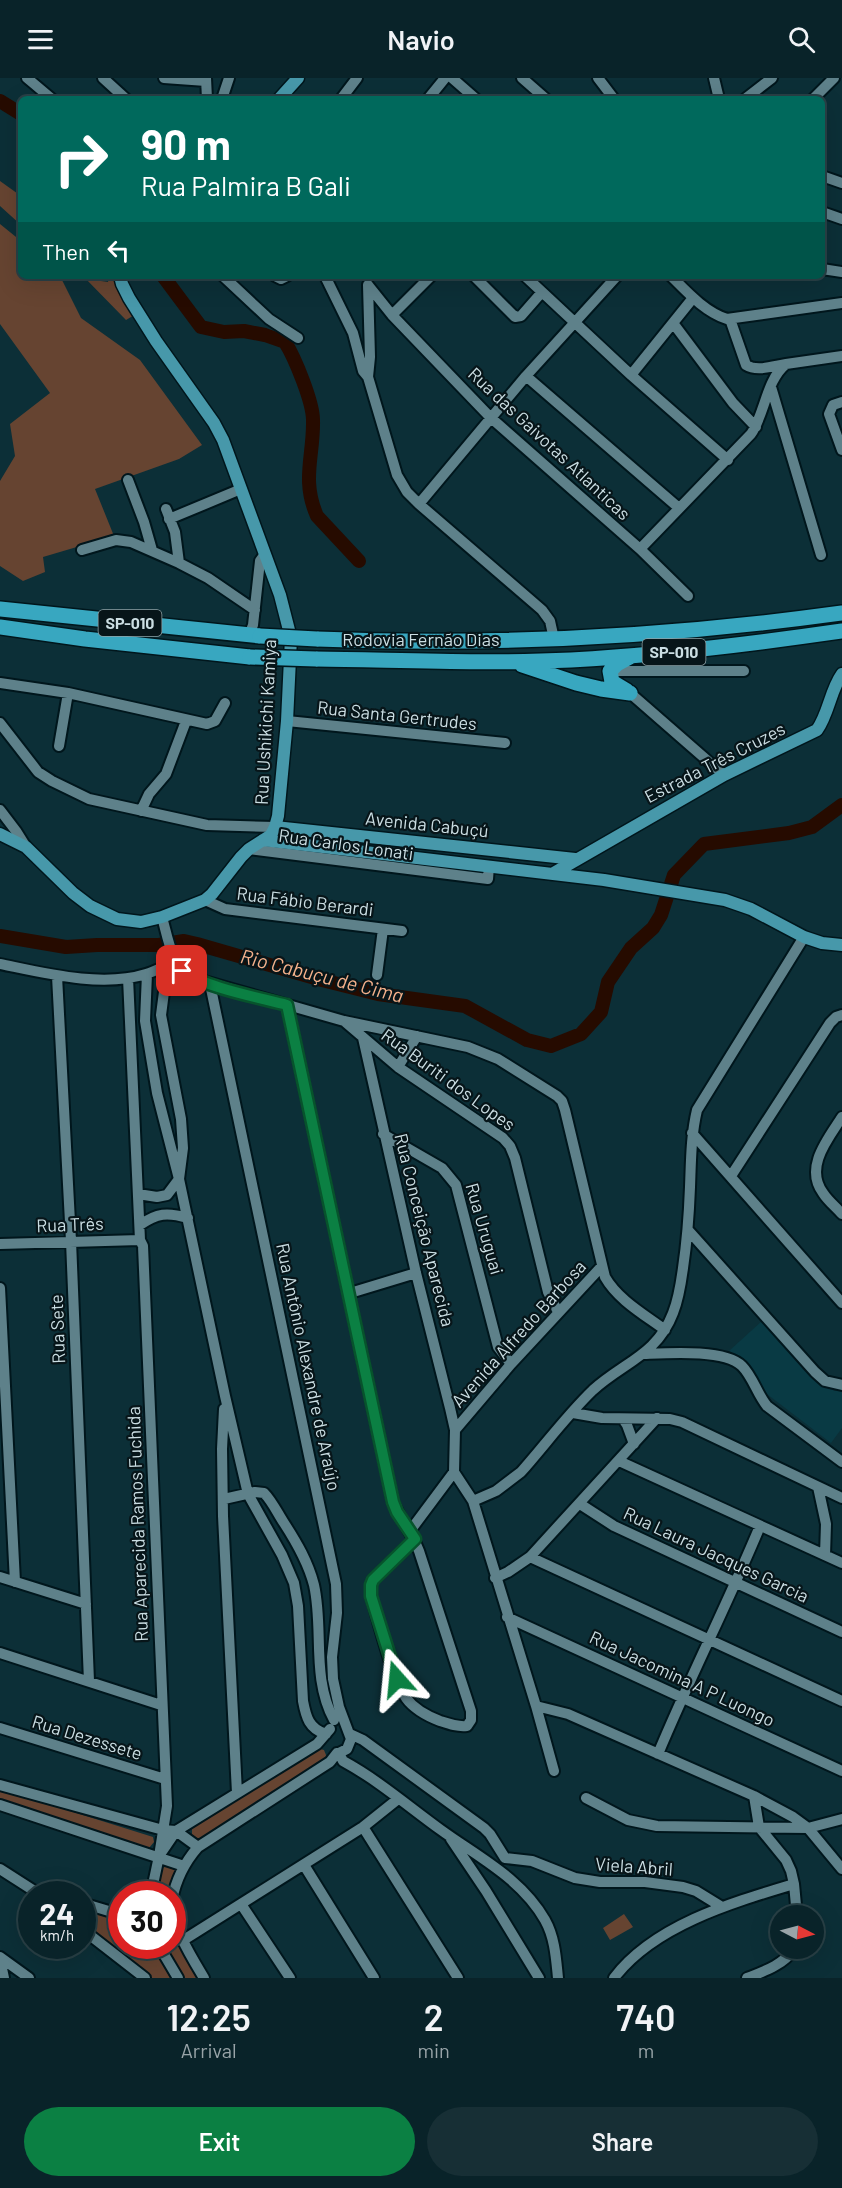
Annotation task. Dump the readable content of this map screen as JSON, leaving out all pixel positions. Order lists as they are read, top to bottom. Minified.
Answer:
{"streets":{"highway":["SP-010","Rodovia Fernão Dias"],"main road":["Rua Ushikichi Kamiya","Estrada Três Cruzes","Avenida Cabuçú"],"street":["Rua das Gaivotas Atlanticas","Rua Santa Gertrudes","Rua Carlos Lonati","Rua Fábio Berardi","Rua Buriti dos Lopes","Rua Três","Rua Uruguai","Rua Conceição Aparecida","Rua Sete","Avenida Alfredo Barbosa","Rua Antônio Alexandre de Araújo","Rua Aparecida Ramos Fuchida","Rua Laura Jacques Garcia","Rua Jacomina A P Luongo","Rua Dezessete","Viela Abril"]},"crossings":[["Rua Santa Gertrudes","Rua Ushikichi Kamiya"],["Rua Ushikichi Kamiya","Avenida Cabuçú"],["Rua Ushikichi Kamiya","Rua Carlos Lonati"],["Rua Ushikichi Kamiya","Rua Fábio Berardi"],["Estrada Três Cruzes","Avenida Cabuçú"],["Avenida Cabuçú","Rua Carlos Lonati"],["Rua Buriti dos Lopes","Rua Conceição Aparecida"],["Rua Buriti dos Lopes","Avenida Alfredo Barbosa"],["Rua Três","Rua Sete"],["Rua Três","Rua Aparecida Ramos Fuchida"],["Rua Uruguai","Rua Conceição Aparecida"],["Rua Uruguai","Avenida Alfredo Barbosa"],["Rua Conceição Aparecida","Avenida Alfredo Barbosa"],["Avenida Alfredo Barbosa","Rua Antônio Alexandre de Araújo"],["Rua Aparecida Ramos Fuchida","Rua Dezessete"]],"water":["Rio Cabuçu de Cima"],"north":"right","page":{"header":"Navio","turn":["90 m","Rua Palmira B Gali"],"then":"Then","speed":"24 km/h","limit":"30","eta":["12:25","Arrival","2","min","740","m"],"buttons":["Exit","Share"]}}
